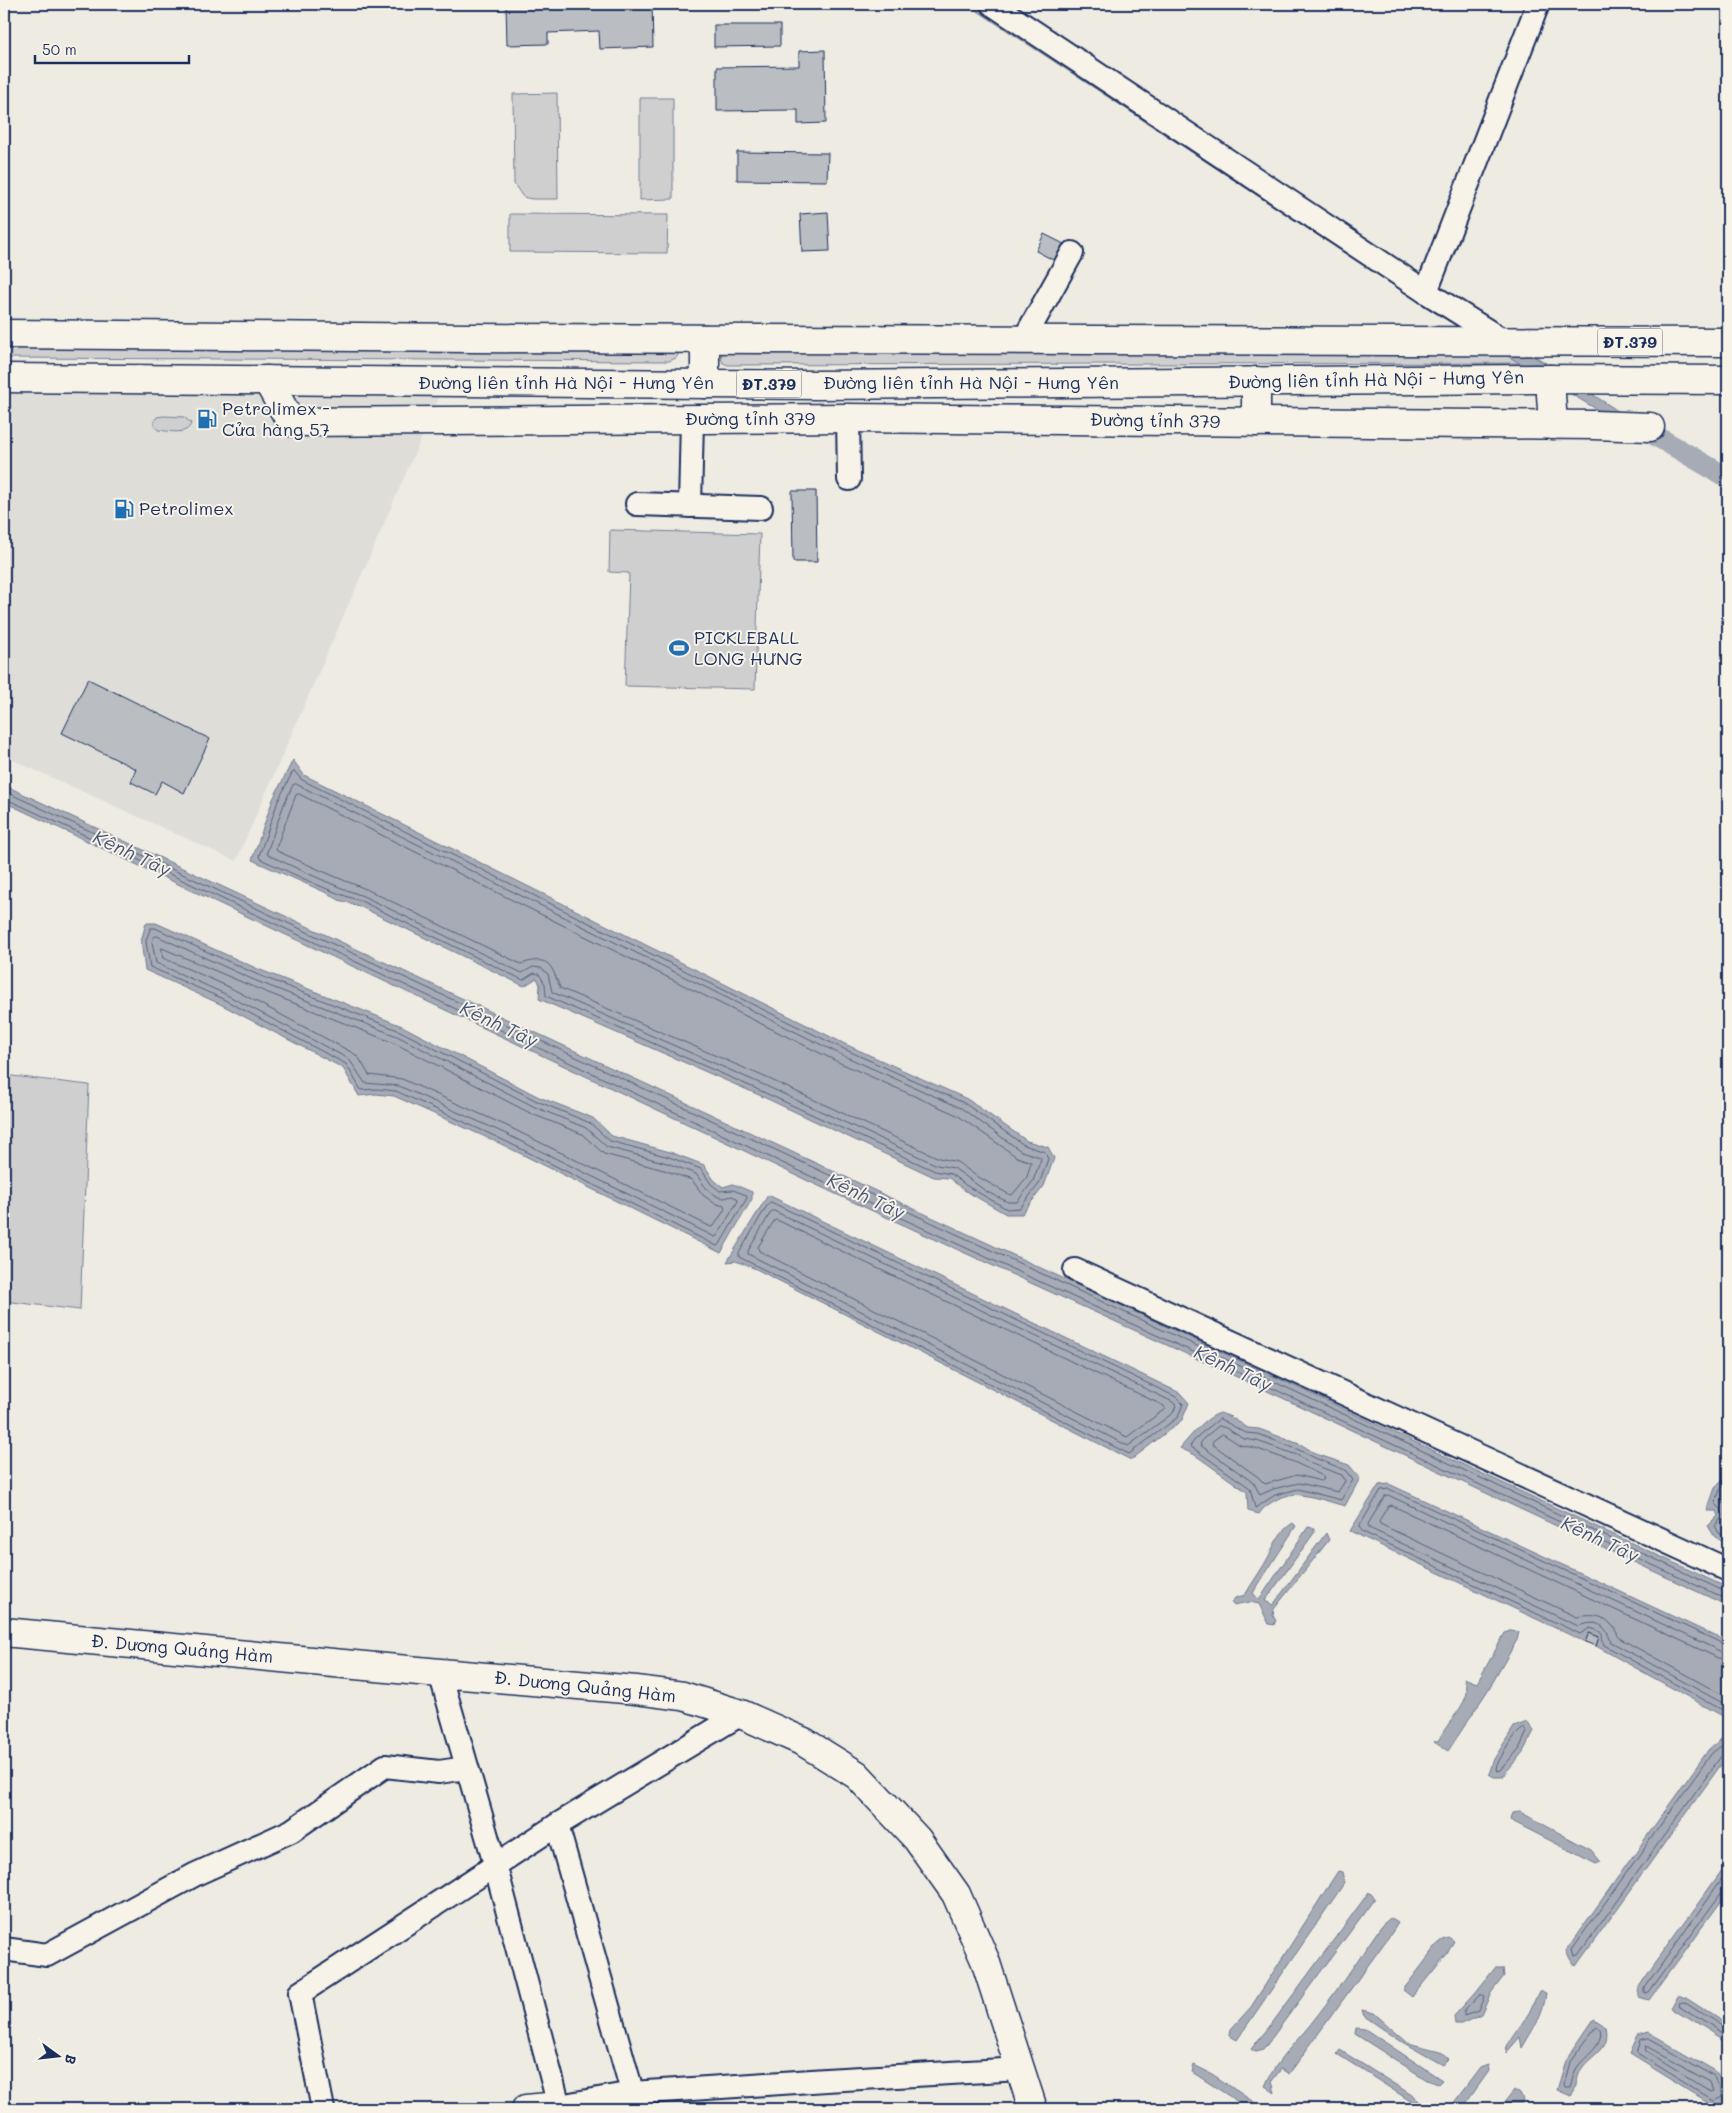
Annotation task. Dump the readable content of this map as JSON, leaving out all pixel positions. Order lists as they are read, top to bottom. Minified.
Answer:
{"streets":{"main road":["ĐT.379","Đường liên tỉnh Hà Nội - Hưng Yên","Đường tỉnh 379","Đ. Dương Quảng Hàm"]},"crossings":[["Đường liên tỉnh Hà Nội - Hưng Yên","Đường tỉnh 379"]],"water":["Kênh Tây"],"places":{"fuel station":["Petrolimex - Cửa hàng 57","Petrolimex"],"sports":["PICKLEBALL LONG HƯNG"]},"scale_bar":"50 m","north":"right"}
